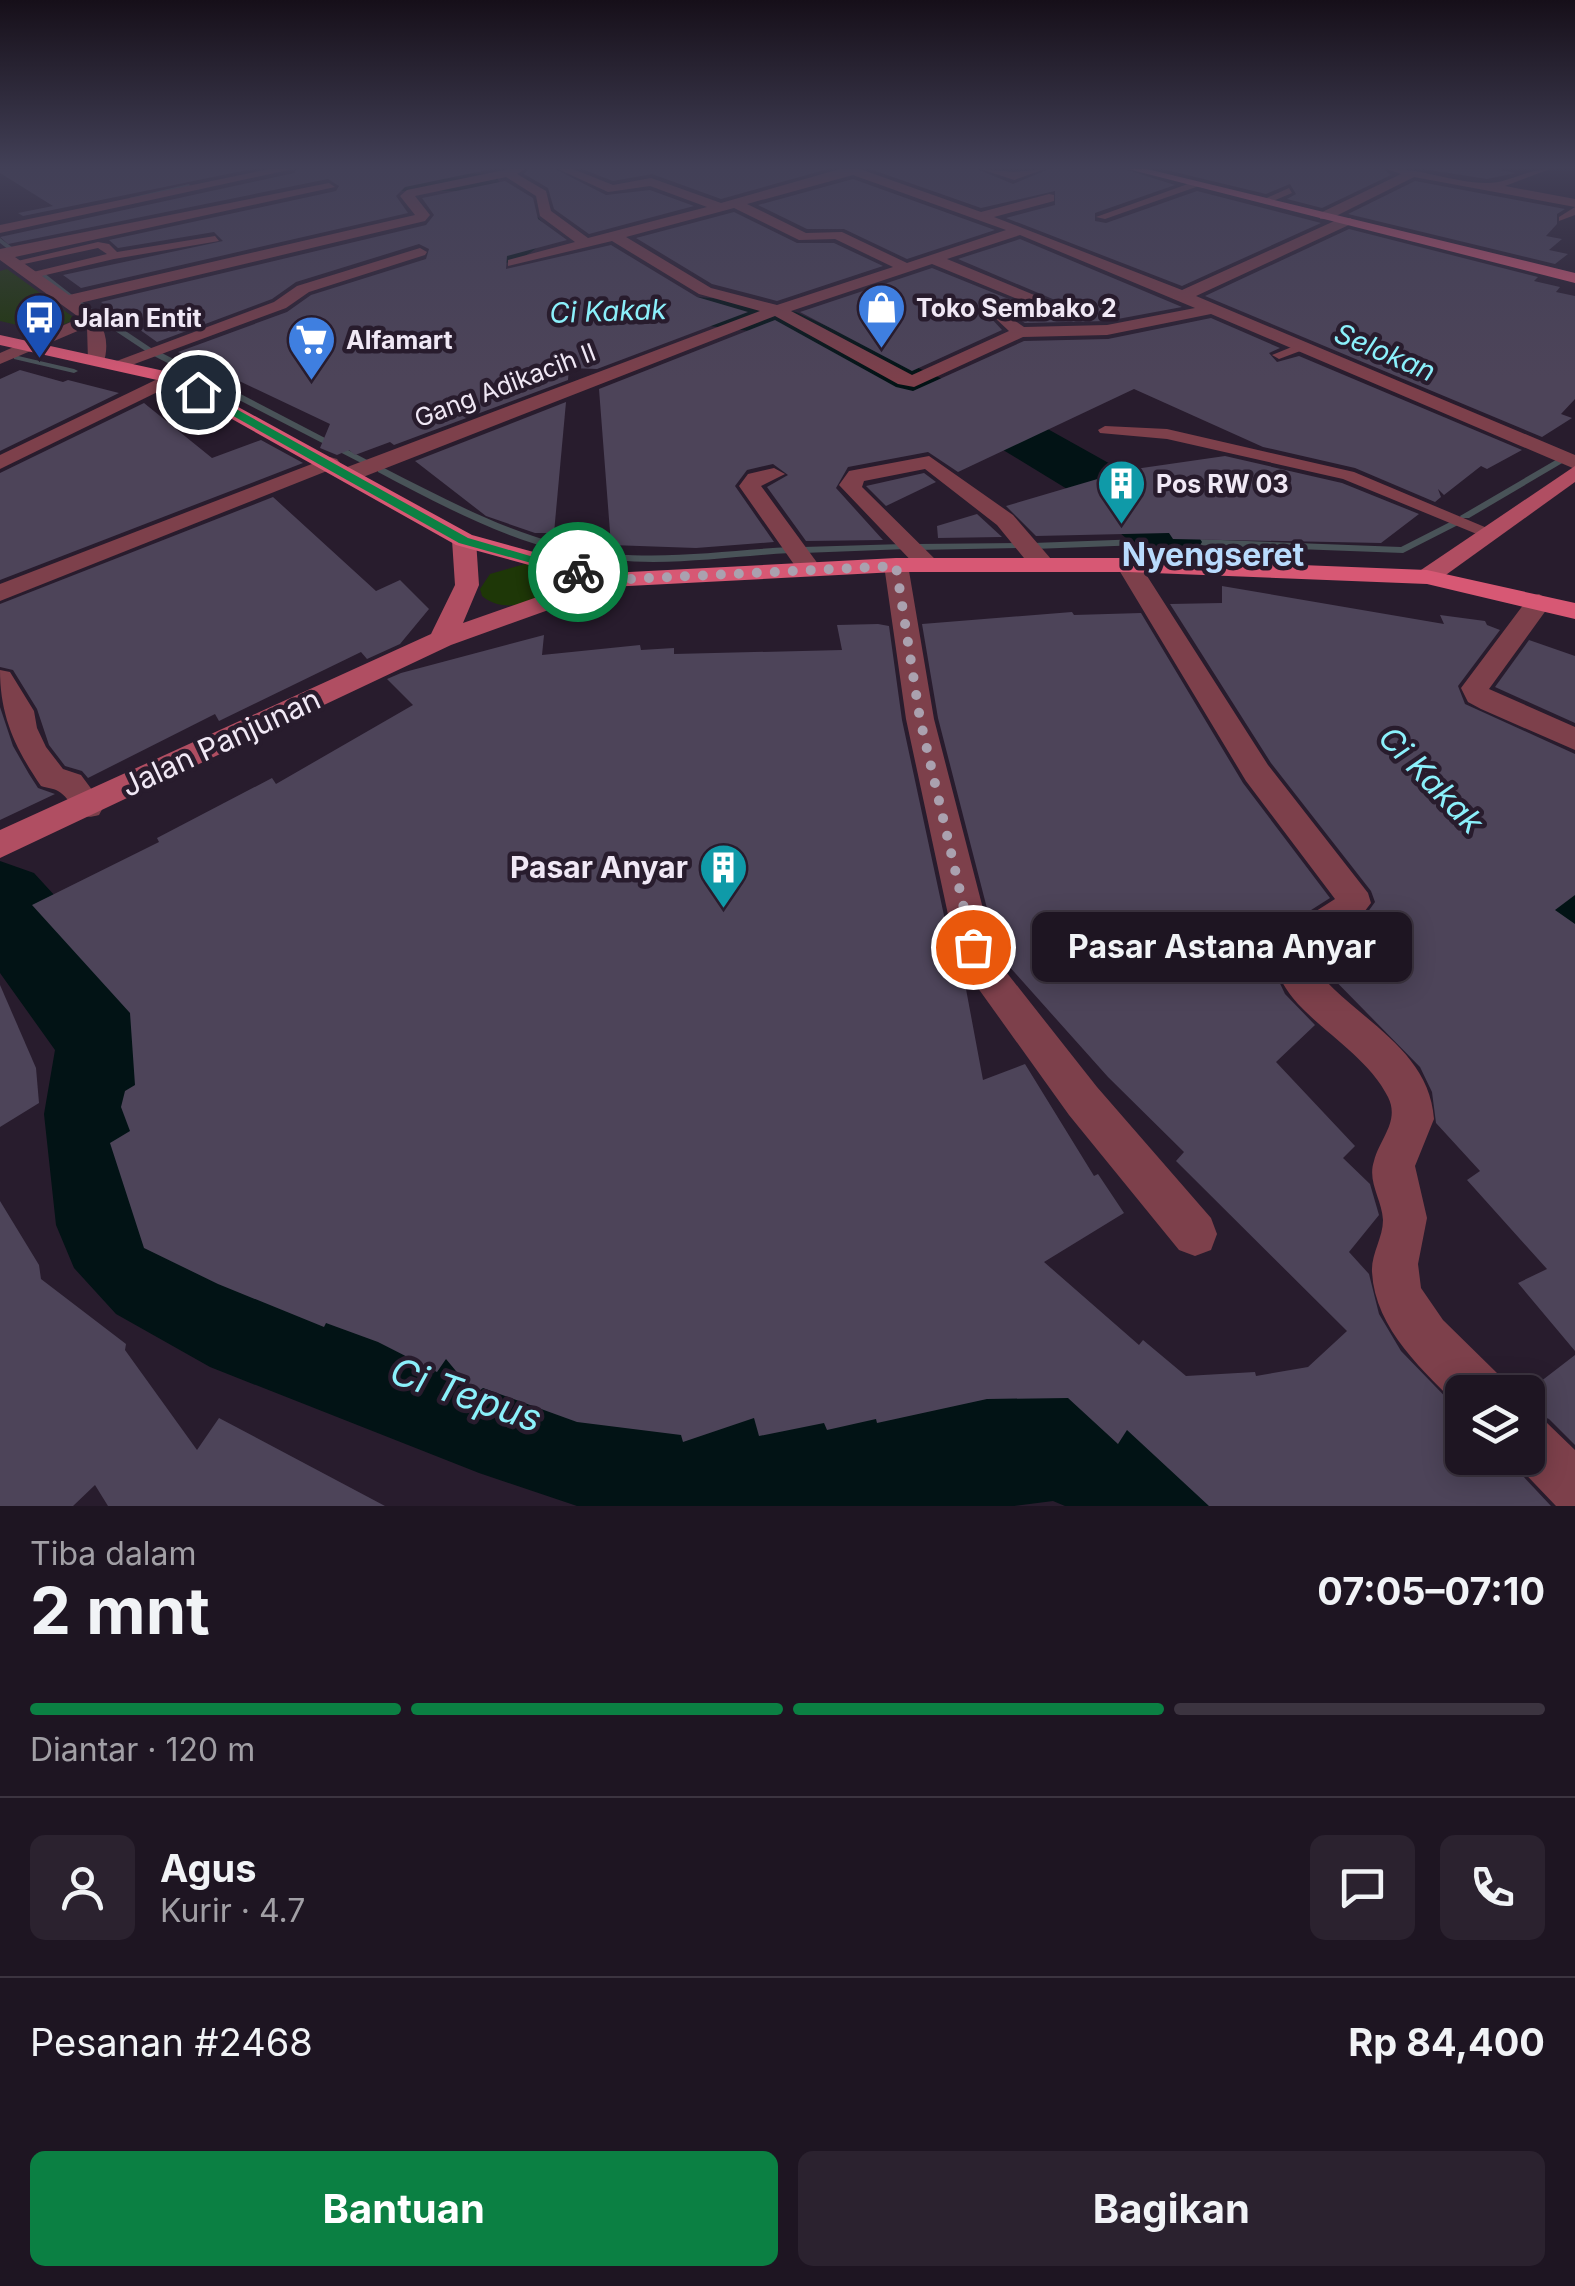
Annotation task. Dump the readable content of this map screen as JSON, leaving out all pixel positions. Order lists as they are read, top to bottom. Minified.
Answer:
{"streets":{"main road":["Jalan Panjunan"],"street":["Gang Adikacih II"]},"districts":["Nyengseret"],"water":["Ci Kakak","Selokan","Ci Tepus"],"places":{"shop":["Toko Sembako 2"],"bus stop":["Jalan Entit"],"supermarket":["Alfamart"],"building":["Pos RW 03","Pasar Anyar"],"other":["Pasar Astana Anyar"]},"page":{"bubble":"Pasar Astana Anyar","heading":["2 mnt","Tiba dalam","07:05–07:10"],"panel":["Agus","Kurir · 4.7","Pesanan #2468","Rp 84,400"],"bar":"Diantar · 120 m","buttons":["Bantuan","Bagikan"]}}
